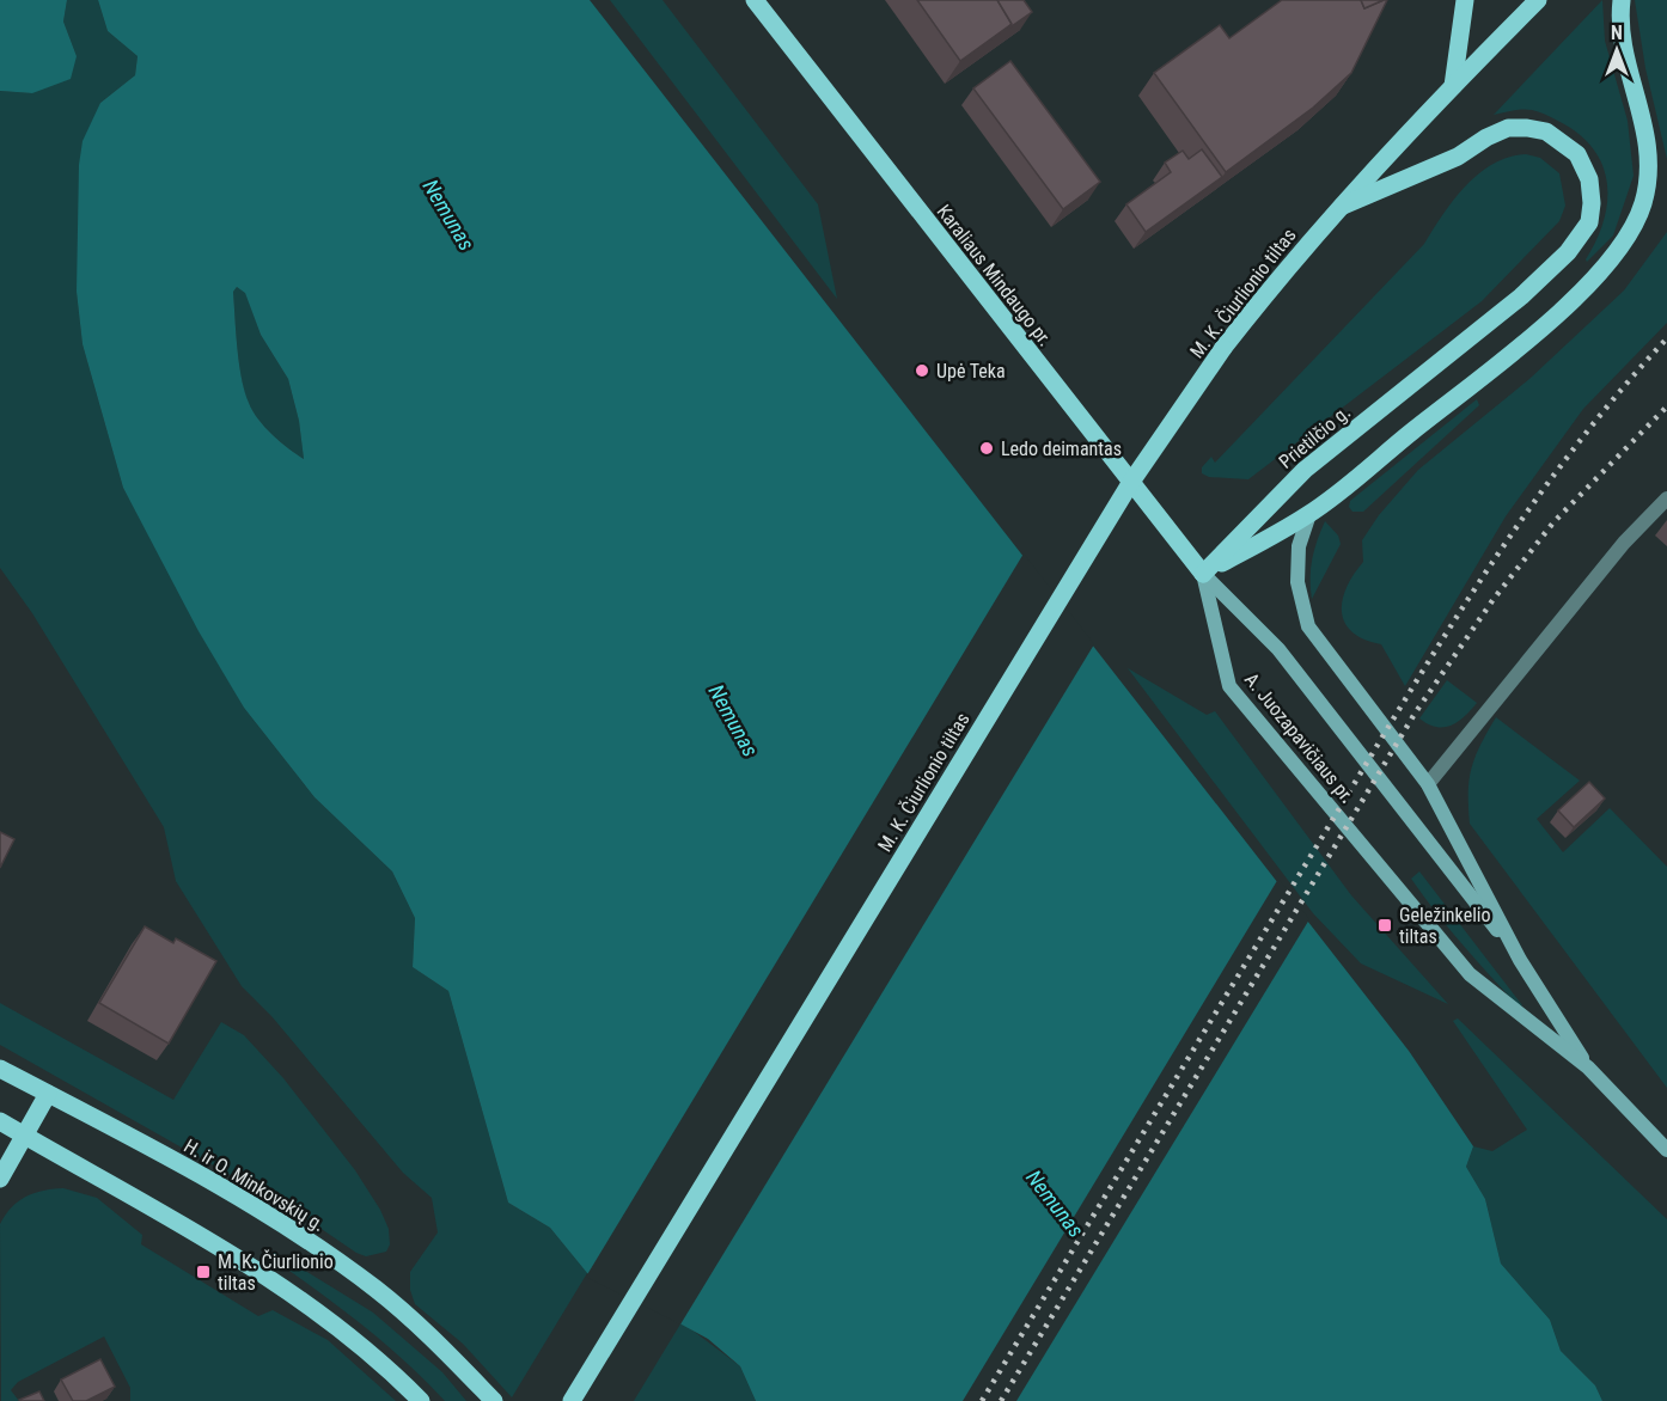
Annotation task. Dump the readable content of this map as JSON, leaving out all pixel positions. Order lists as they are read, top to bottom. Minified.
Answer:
{"streets":{"main road":["Karaliaus Mindaugo pr.","M. K. Čiurlionio tiltas","Prietilčio g.","A. Juozapavičiaus pr.","H. ir O. Minkovskių g."]},"crossings":[["Karaliaus Mindaugo pr.","Prietilčio g."],["Karaliaus Mindaugo pr.","A. Juozapavičiaus pr."],["M. K. Čiurlionio tiltas","Prietilčio g."],["Prietilčio g.","A. Juozapavičiaus pr."]],"water":["Nemunas"],"places":{"other":["Upė Teka","Ledo deimantas"],"transit":["Geležinkelio tiltas","M. K. Čiurlionio tiltas"]},"north":"top"}
